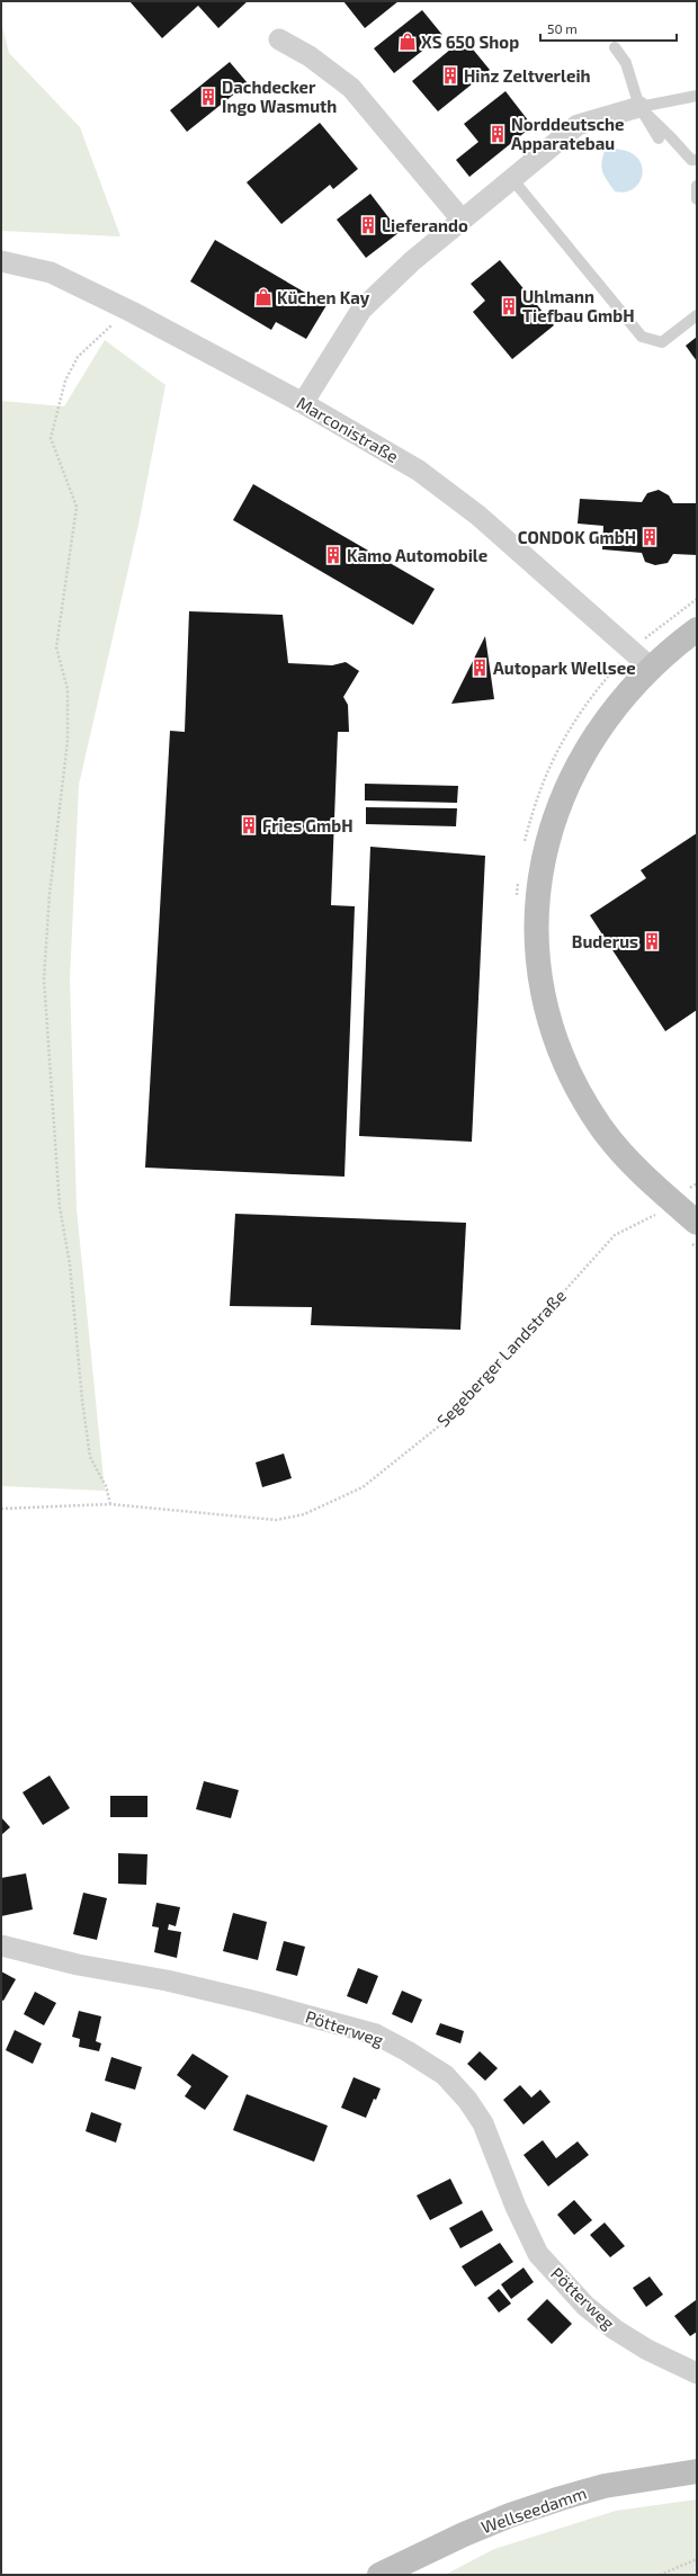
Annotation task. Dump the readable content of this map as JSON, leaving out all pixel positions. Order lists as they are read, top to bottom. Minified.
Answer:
{"streets":{"street":["Marconistraße","Pötterweg","Wellseedamm"],"path":["Segeberger Landstraße"]},"places":{"shop":["XS 650 Shop","Küchen Kay"],"building":["Hinz Zeltverleih","Dachdecker Ingo Wasmuth","Norddeutsche Apparatebau","Lieferando","Uhlmann Tiefbau GmbH","CONDOK GmbH","Kamo Automobile","Autopark Wellsee","Fries GmbH","Buderus"]},"scale_bar":"50 m"}
